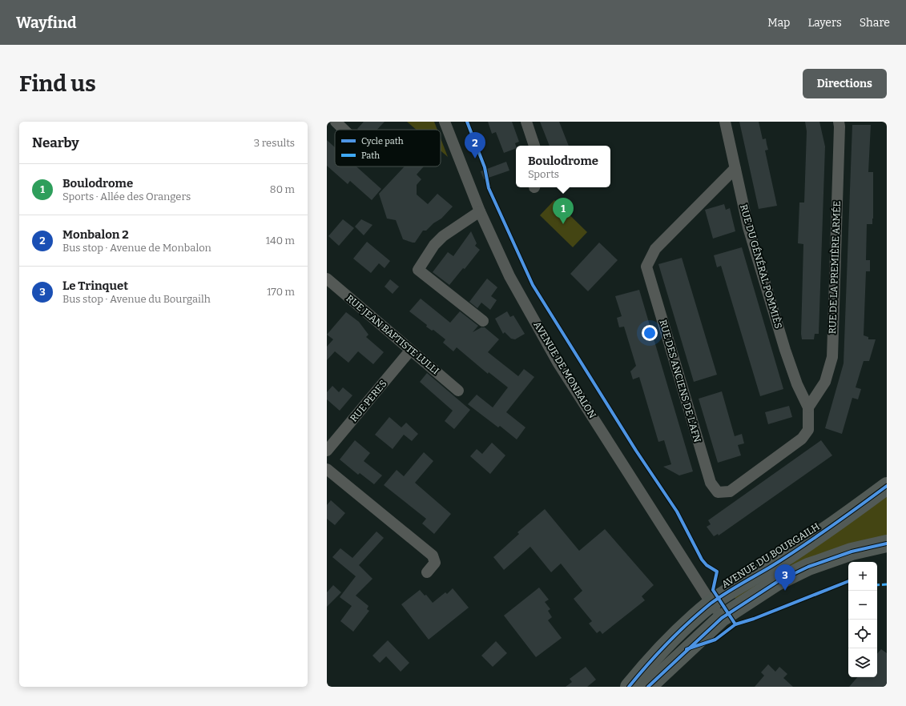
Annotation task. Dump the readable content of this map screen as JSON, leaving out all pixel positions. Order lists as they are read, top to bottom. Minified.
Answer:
{"streets":{"main road":["AVENUE DU BOURGAILH"],"street":["RUE DU GÉNÉRAL POMMIÈS","RUE DE LA PREMIÈRE ARMÉE","RUE JEAN BAPTISTE LULLI","AVENUE DE MONBALON","RUE DES ANCIENS DE L'AFN","RUE PERES"]},"crossings":[["RUE DU GÉNÉRAL POMMIÈS","RUE DE LA PREMIÈRE ARMÉE"],["RUE DU GÉNÉRAL POMMIÈS","RUE DES ANCIENS DE L'AFN"],["RUE DE LA PREMIÈRE ARMÉE","RUE DES ANCIENS DE L'AFN"],["RUE JEAN BAPTISTE LULLI","RUE PERES"],["AVENUE DE MONBALON","AVENUE DU BOURGAILH"]],"legend":["Cycle path","Path"],"page":{"header":"Wayfind","nav":["Map","Layers","Share"],"buttons":"Directions","title":"Find us","heading":["Nearby","3 results"],"pins":["2","1","3"],"popup":["Boulodrome","Sports"],"list":[{"mark":"1","name":"Boulodrome","note":"Sports · Allée des Orangers","value":"80 m"},{"mark":"2","name":"Monbalon 2","note":"Bus stop · Avenue de Monbalon","value":"140 m"},{"mark":"3","name":"Le Trinquet","note":"Bus stop · Avenue du Bourgailh","value":"170 m"}],"map_buttons":["+","−"]}}
